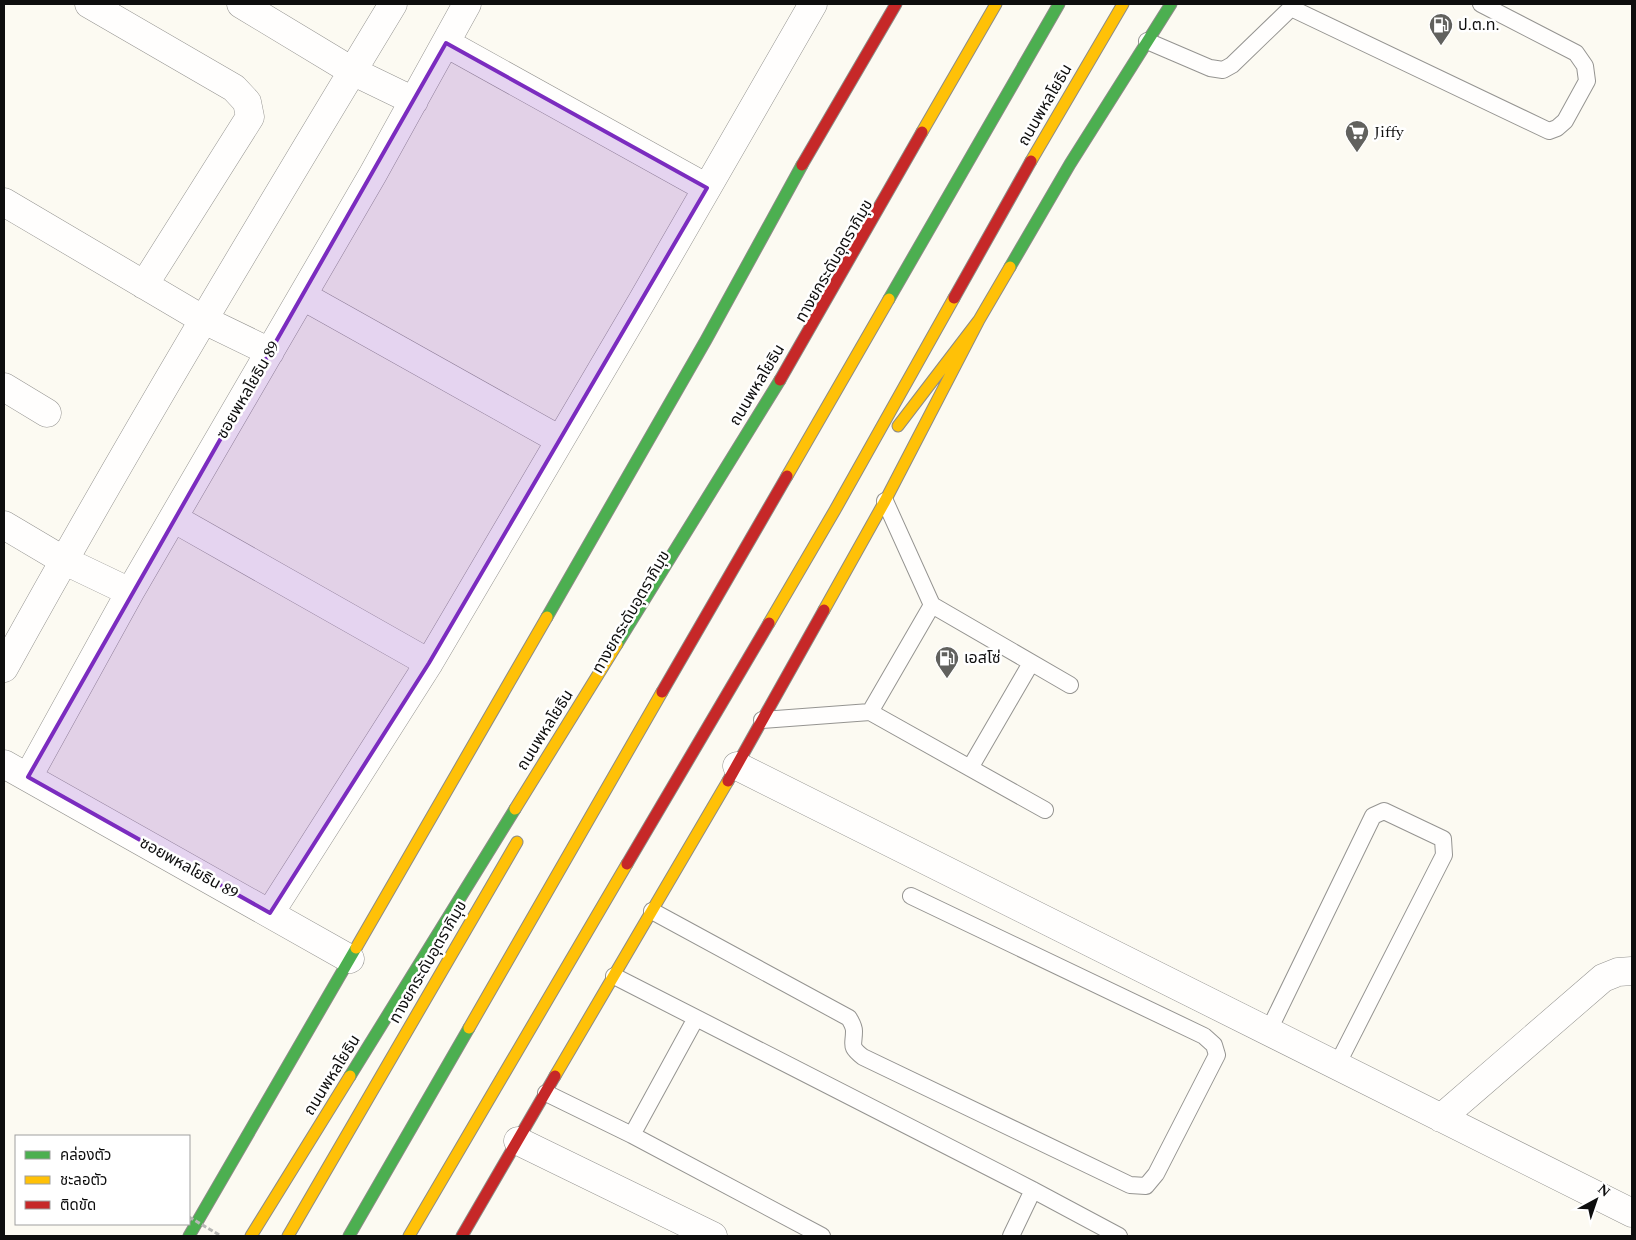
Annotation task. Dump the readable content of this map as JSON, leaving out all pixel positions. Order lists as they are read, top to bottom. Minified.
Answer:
{"streets":{"main road":["ถนนพหลโยธิน","ทางยกระดับอุตราภิมุข"],"street":["ซอยพหลโยธิน 89"]},"places":{"fuel station":["ป.ต.ท.","เอสโซ่"],"supermarket":["Jiffy"]},"legend":["คล่องตัว","ชะลอตัว","ติดขัด"],"north":"top right"}
